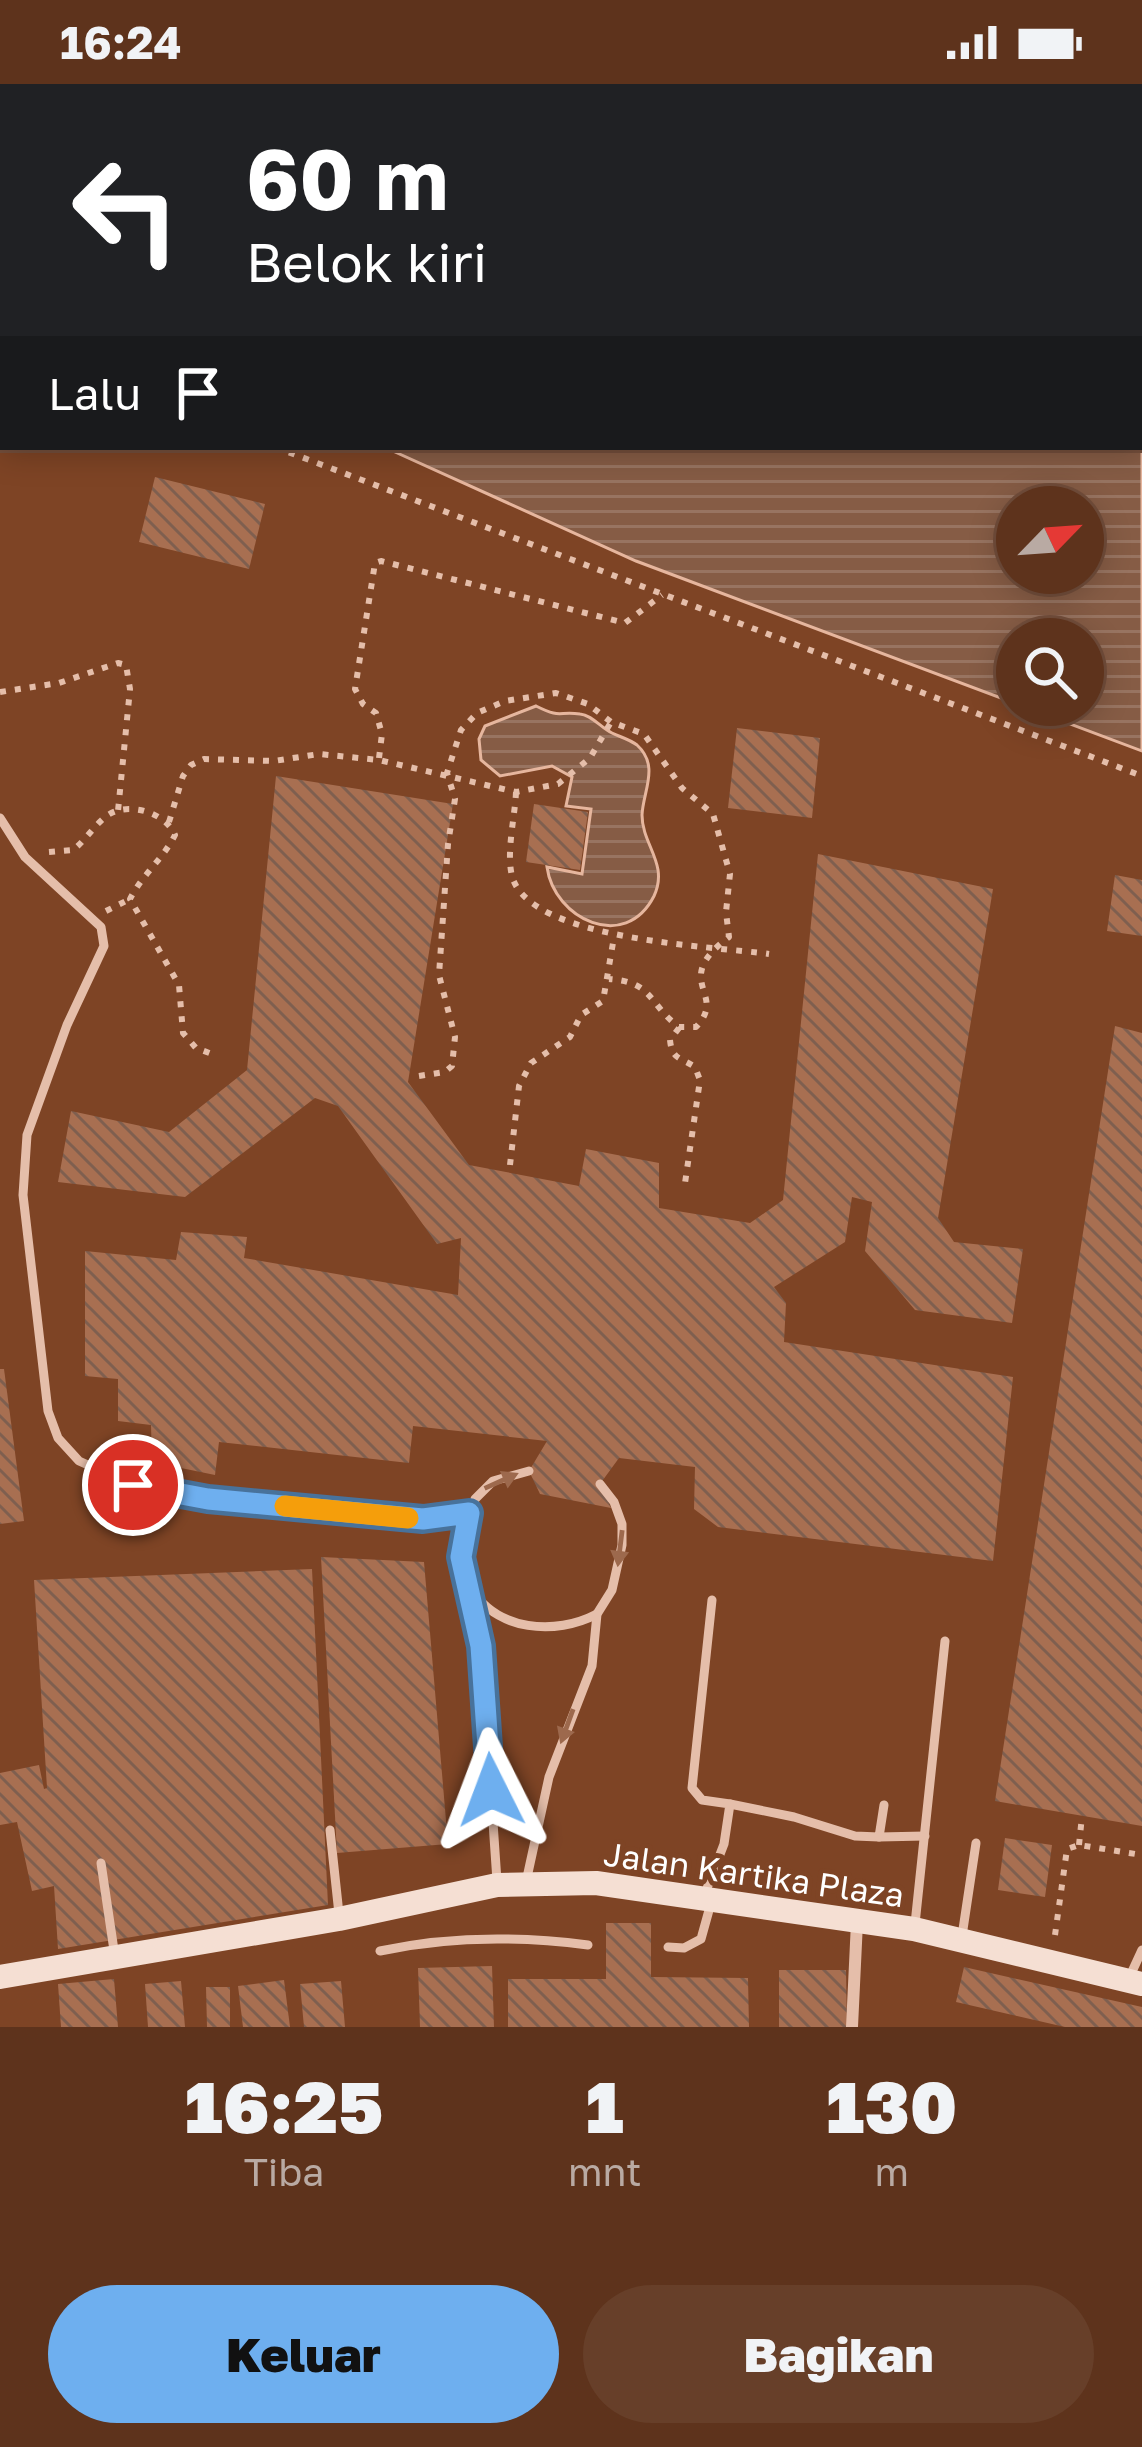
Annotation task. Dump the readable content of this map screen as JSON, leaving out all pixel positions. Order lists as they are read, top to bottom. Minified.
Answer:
{"streets":{"main road":["Jalan Kartika Plaza"]},"north":"top right","page":{"status":"16:24","turn":["60 m","Belok kiri"],"then":"Lalu","eta":["16:25","Tiba","1","mnt","130","m"],"buttons":["Keluar","Bagikan"]}}
